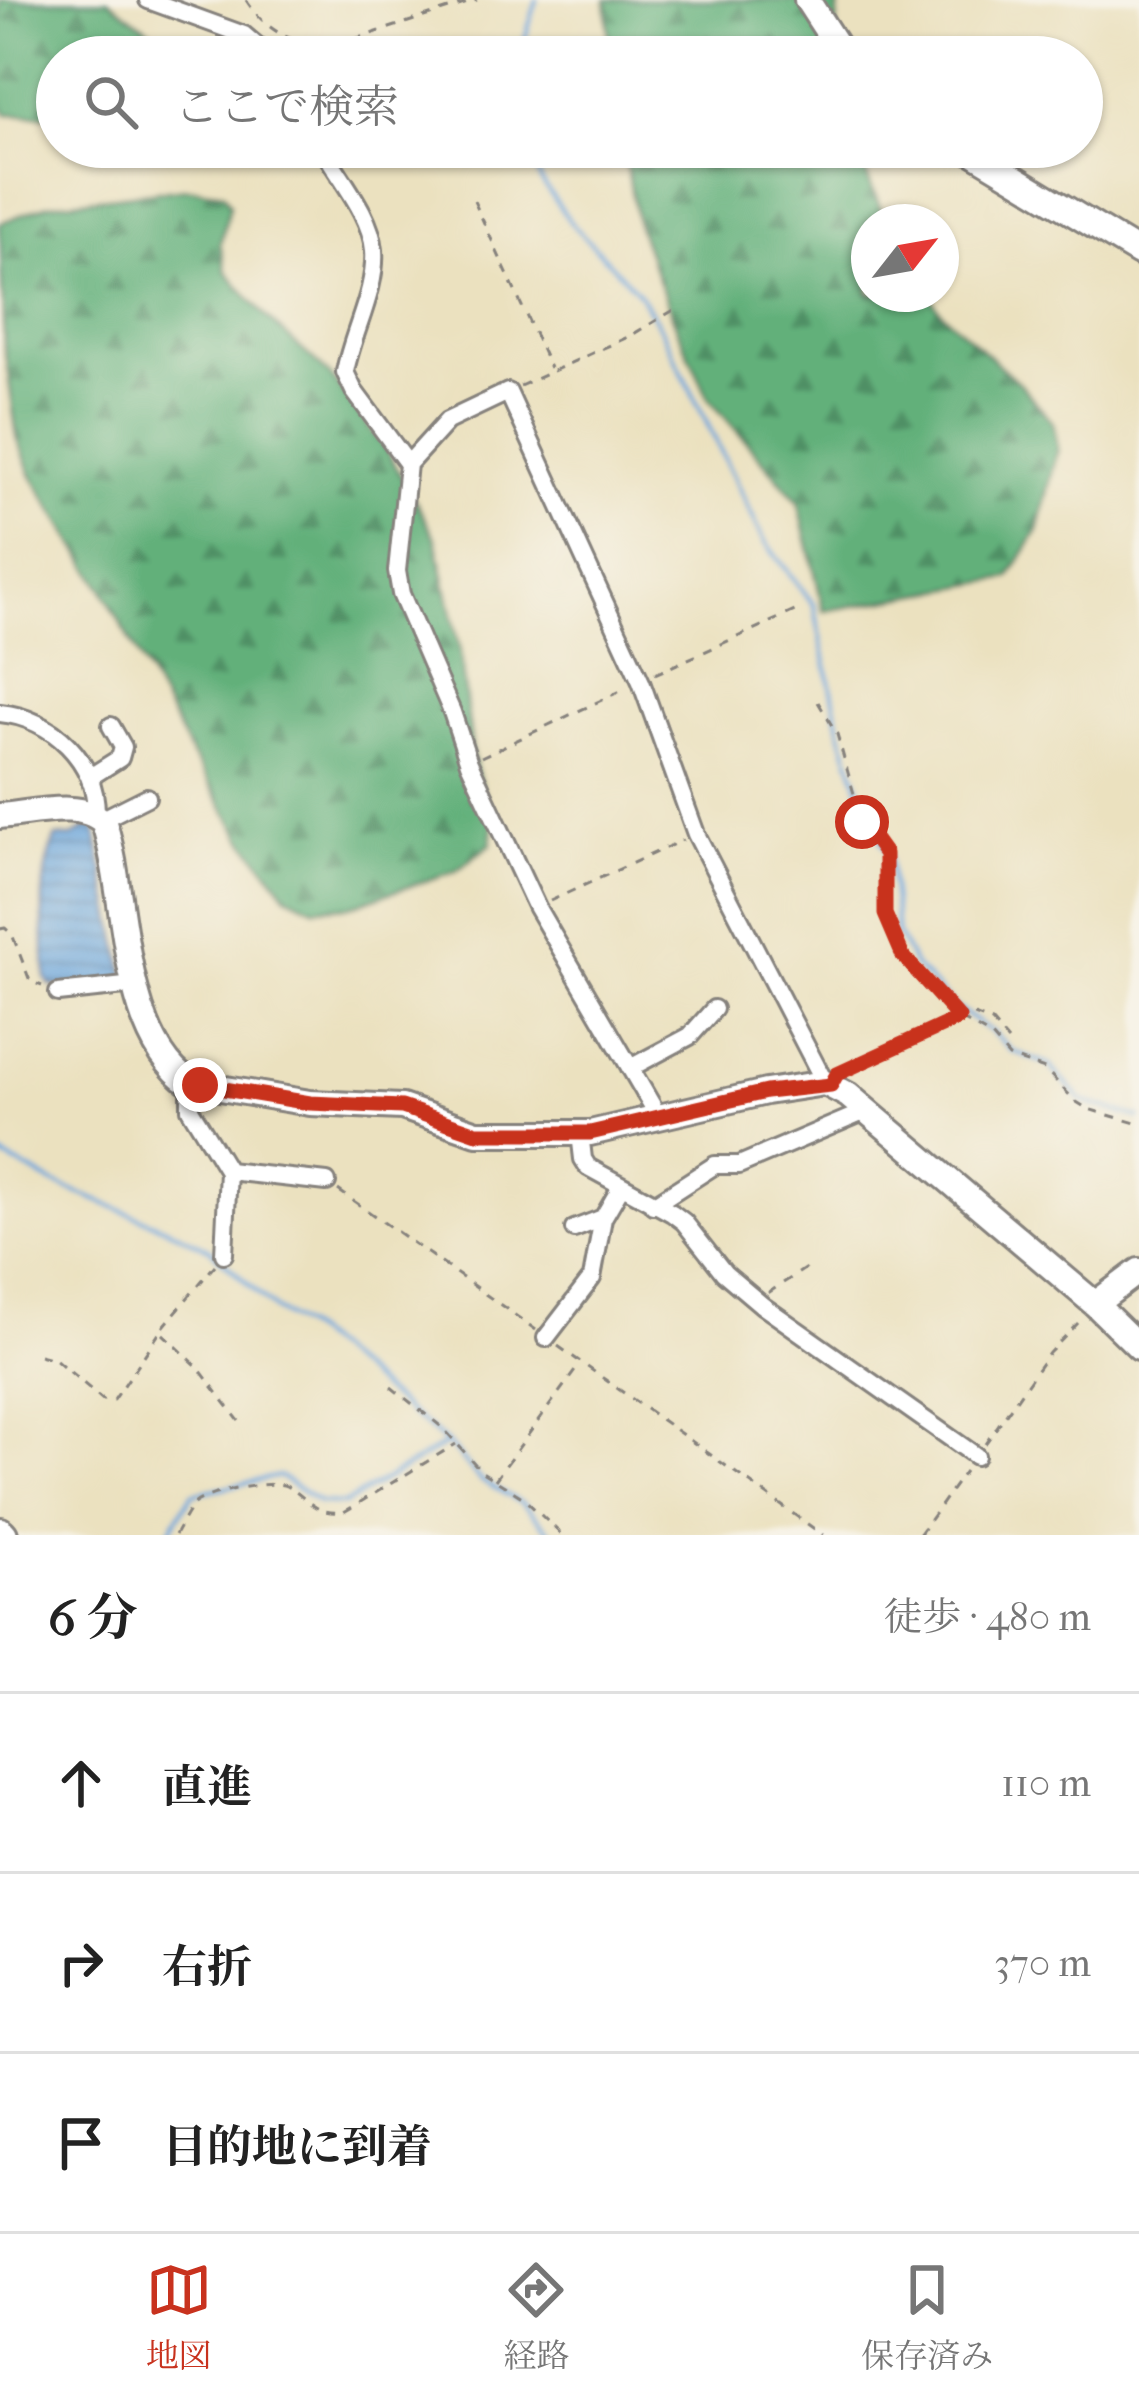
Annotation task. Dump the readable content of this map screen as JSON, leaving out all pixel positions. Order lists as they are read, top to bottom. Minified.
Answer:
{"north":"top right","page":{"search":"ここで検索","heading":["6 分","徒歩 · 480 m"],"list":[["直進","110 m"],["右折","370 m"],"目的地に到着"],"nav":["地図","経路","保存済み"]}}
